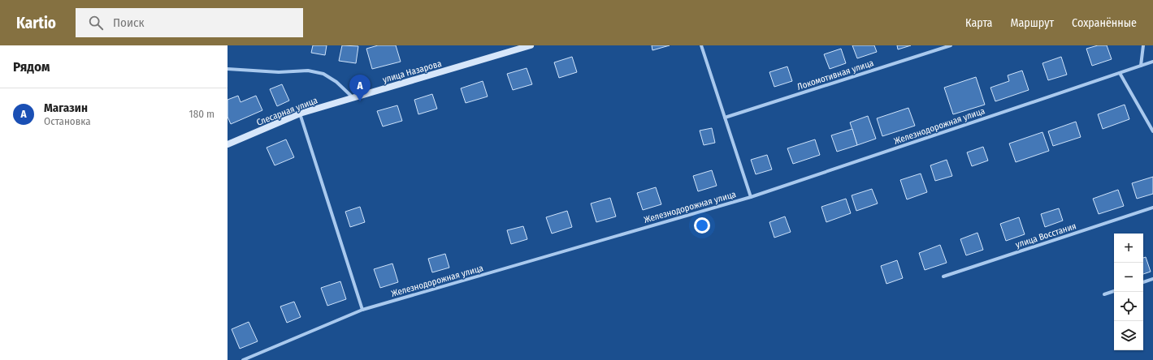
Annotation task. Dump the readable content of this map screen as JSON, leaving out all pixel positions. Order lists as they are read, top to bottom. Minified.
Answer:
{"streets":{"street":["улица Назарова","Локомотивная улица","Слесарная улица","Железнодорожная улица","улица Восстания"]},"crossings":[["улица Назарова","Слесарная улица"]],"page":{"header":"Kartio","search":"Поиск","nav":["Карта","Маршрут","Сохранённые"],"heading":"Рядом","pins":"A","list":[{"mark":"A","name":"Магазин","note":"Остановка","value":"180 m"}],"map_buttons":["+","−"]}}
